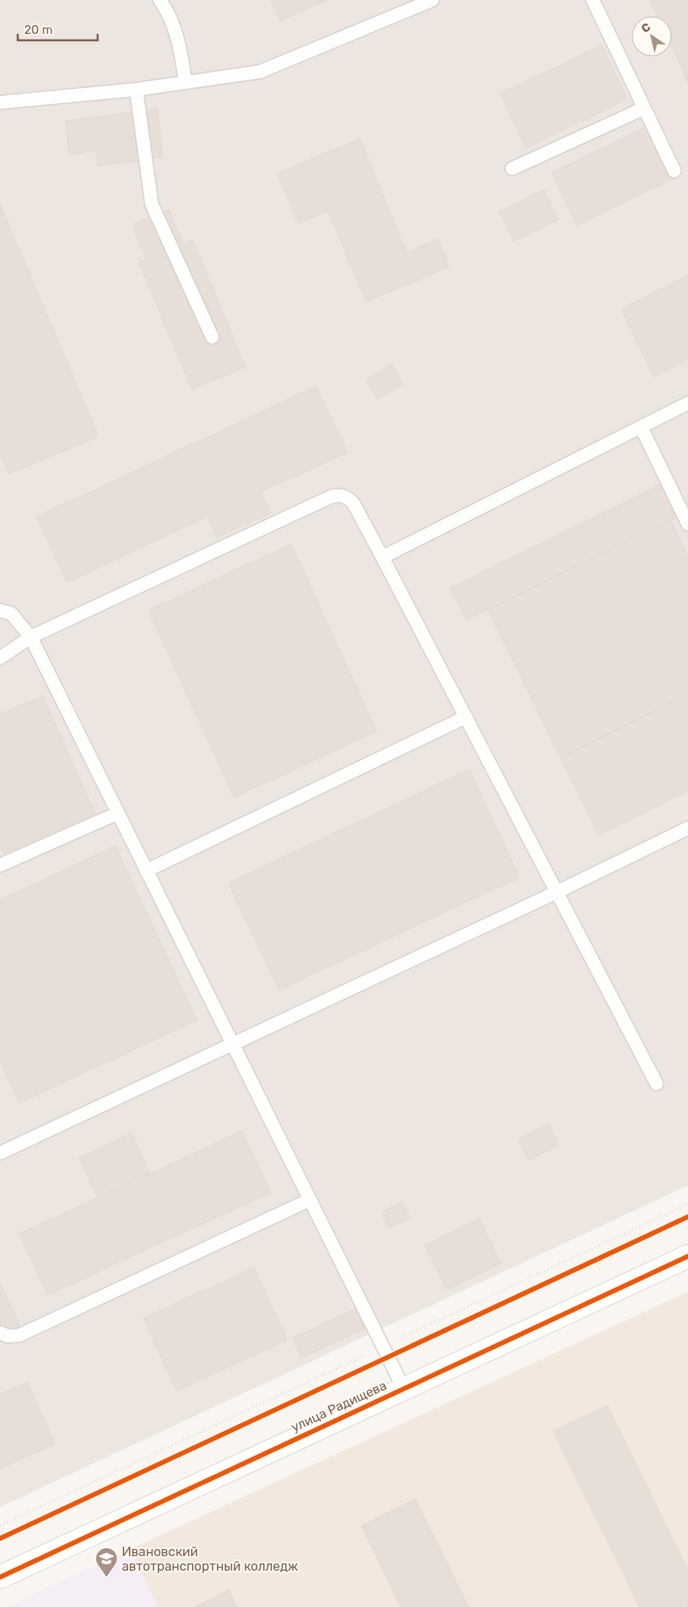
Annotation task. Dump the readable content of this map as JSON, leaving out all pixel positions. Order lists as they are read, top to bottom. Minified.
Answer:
{"streets":{"street":["улица Радищева"]},"places":{"school or university":["Ивановский автотранспортный колледж"]},"scale_bar":"20 m","north":"top left"}
